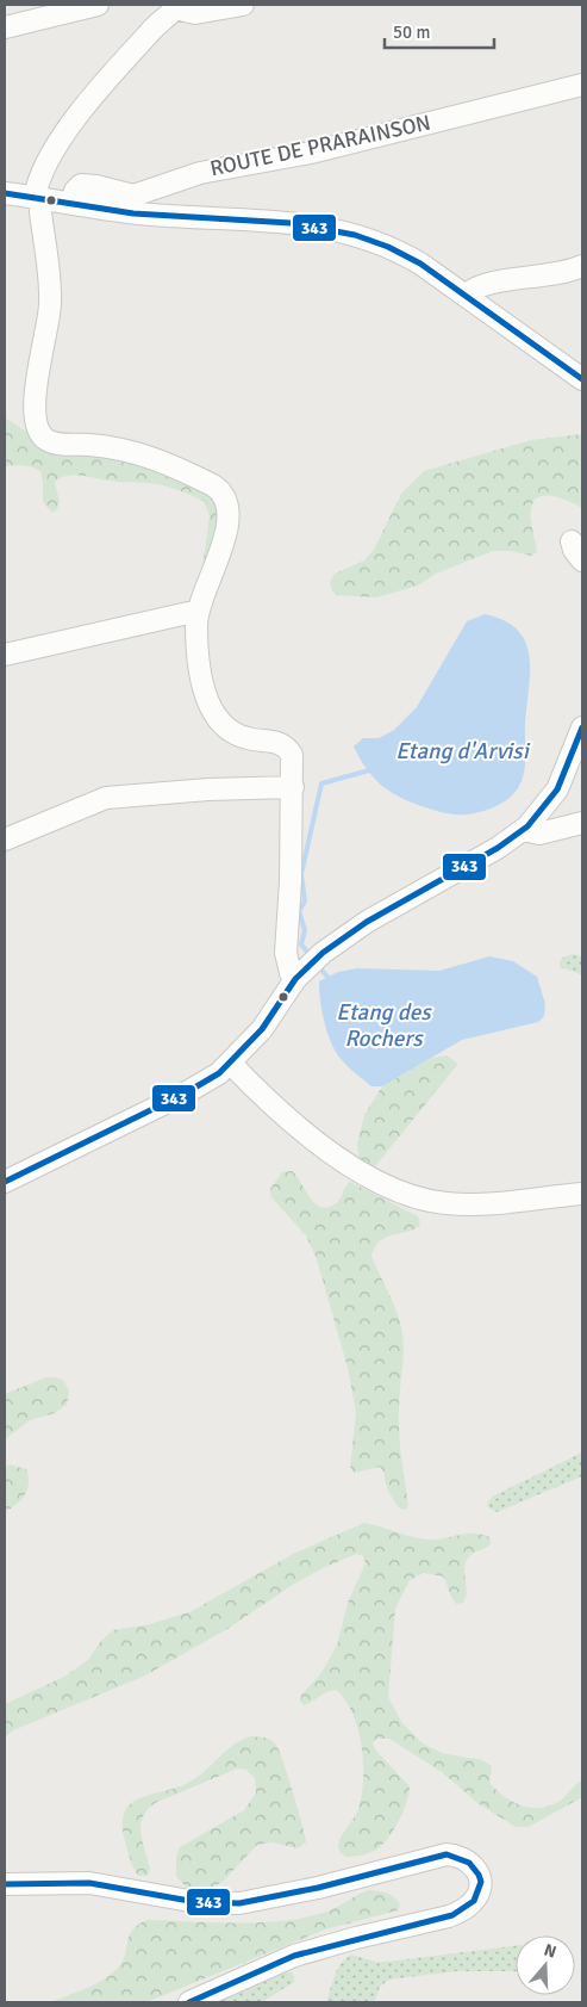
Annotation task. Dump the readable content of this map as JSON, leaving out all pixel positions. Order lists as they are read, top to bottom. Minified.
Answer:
{"streets":{"street":["ROUTE DE PRARAINSON"]},"water":["Etang d'Arvisi","Etang des Rochers"],"lines":["transit line 343"],"scale_bar":"50 m","north":"top"}
